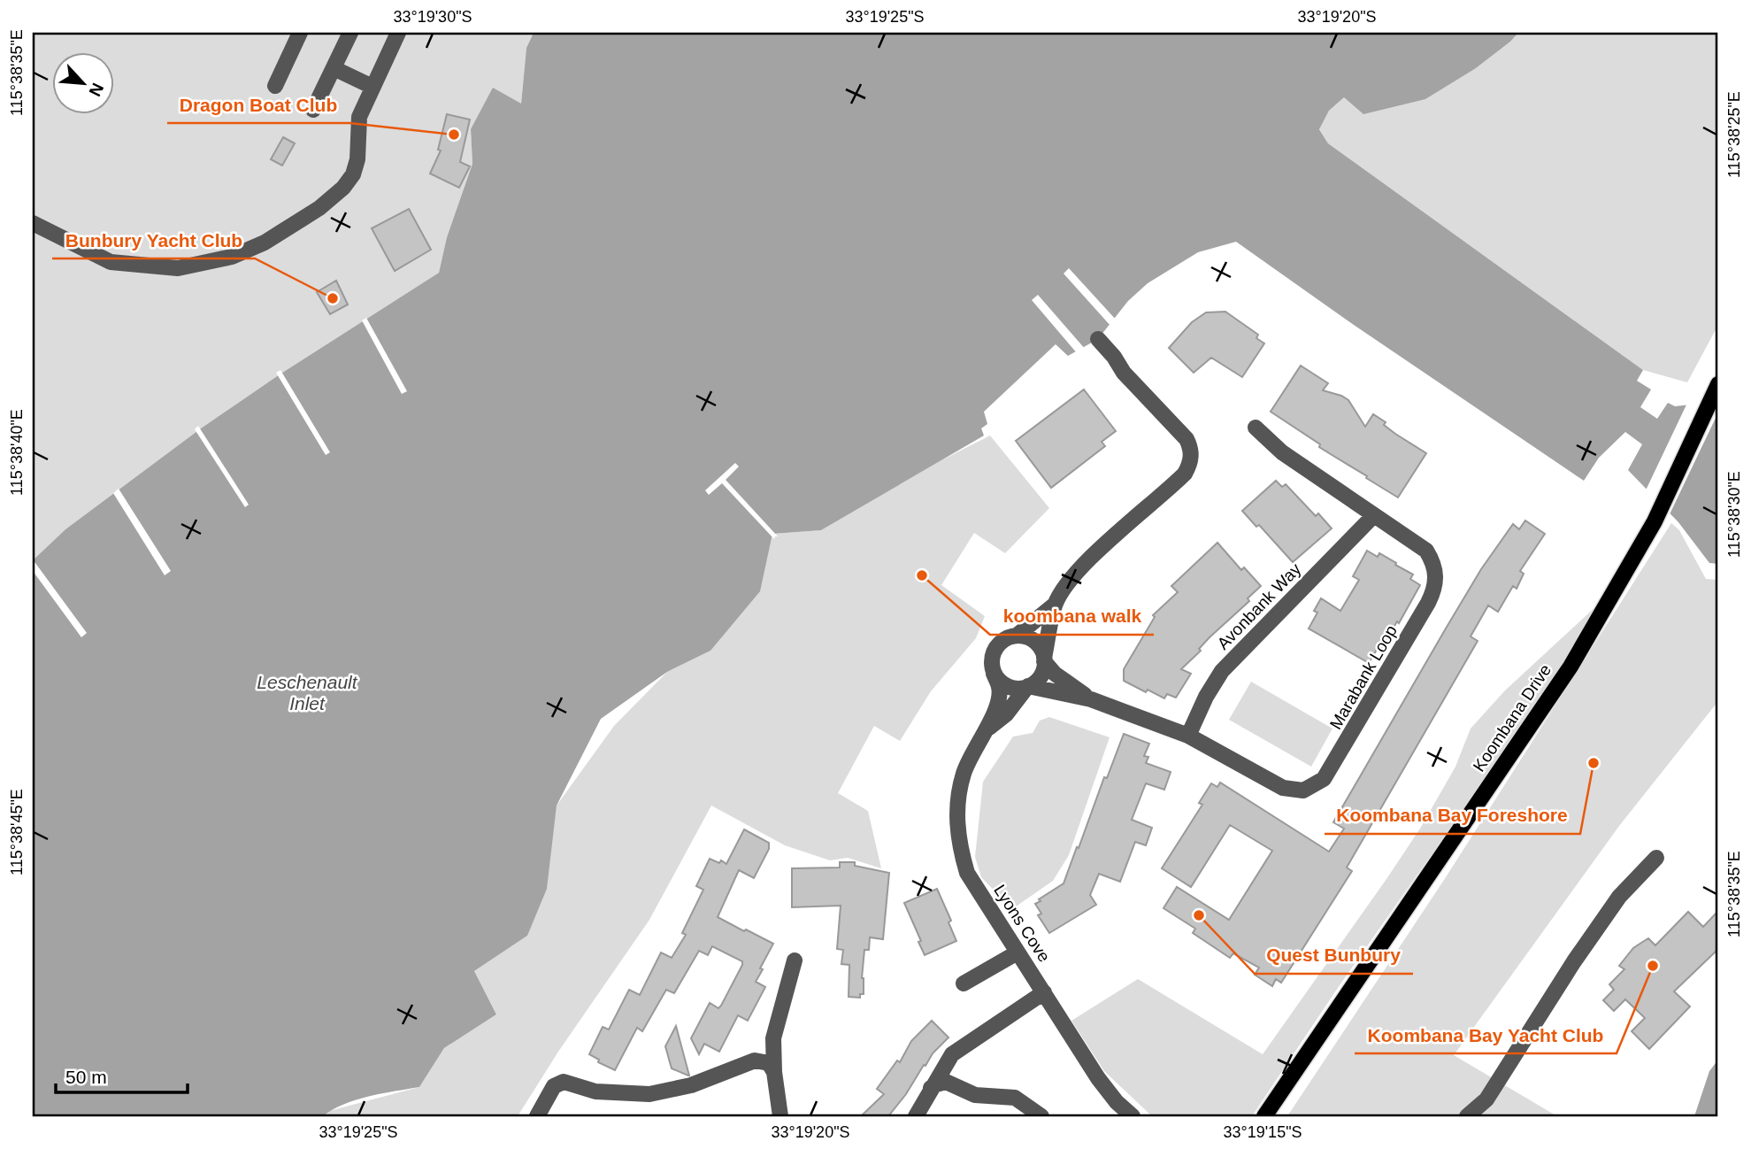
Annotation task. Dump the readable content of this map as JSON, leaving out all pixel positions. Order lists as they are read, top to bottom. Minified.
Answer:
{"streets":{"main road":["Koombana Drive"],"street":["Avonbank Way","Marabank Loop","Lyons Cove"]},"crossings":[["Avonbank Way","Marabank Loop"],["Marabank Loop","Lyons Cove"]],"water":["Leschenault Inlet"],"places":["Dragon Boat Club","Bunbury Yacht Club","koombana walk","Koombana Bay Foreshore","Quest Bunbury","Koombana Bay Yacht Club"],"scale_bar":"50 m","north":"bottom right","coordinates":["33°19'30\"S","33°19'25\"S","33°19'20\"S","115°38'35\"E","115°38'25\"E","115°38'40\"E","115°38'30\"E","115°38'45\"E","33°19'15\"S"]}
